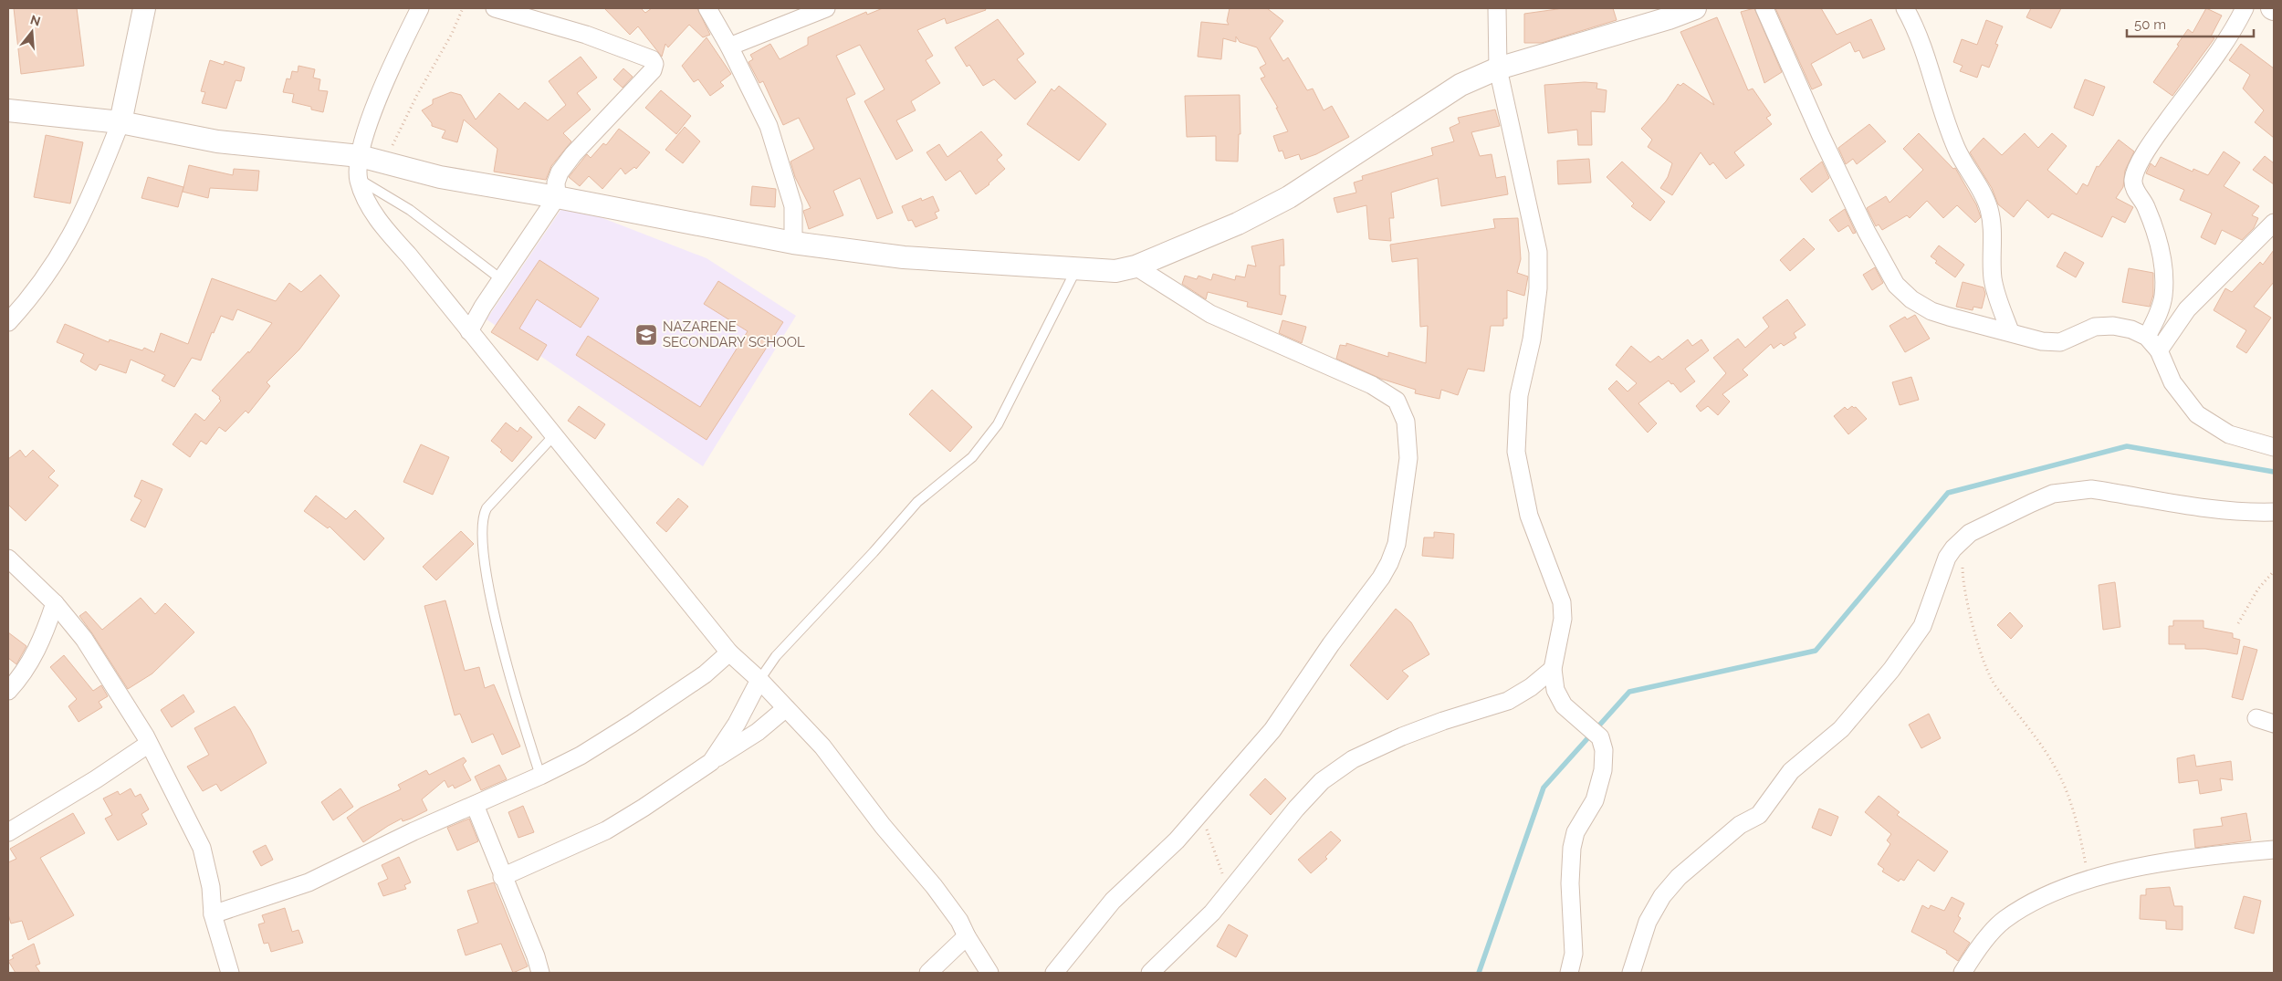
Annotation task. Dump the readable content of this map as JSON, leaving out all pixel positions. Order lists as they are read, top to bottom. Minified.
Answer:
{"places":{"school or university":["NAZARENE SECONDARY SCHOOL"]},"scale_bar":"50 m","north":"top"}
